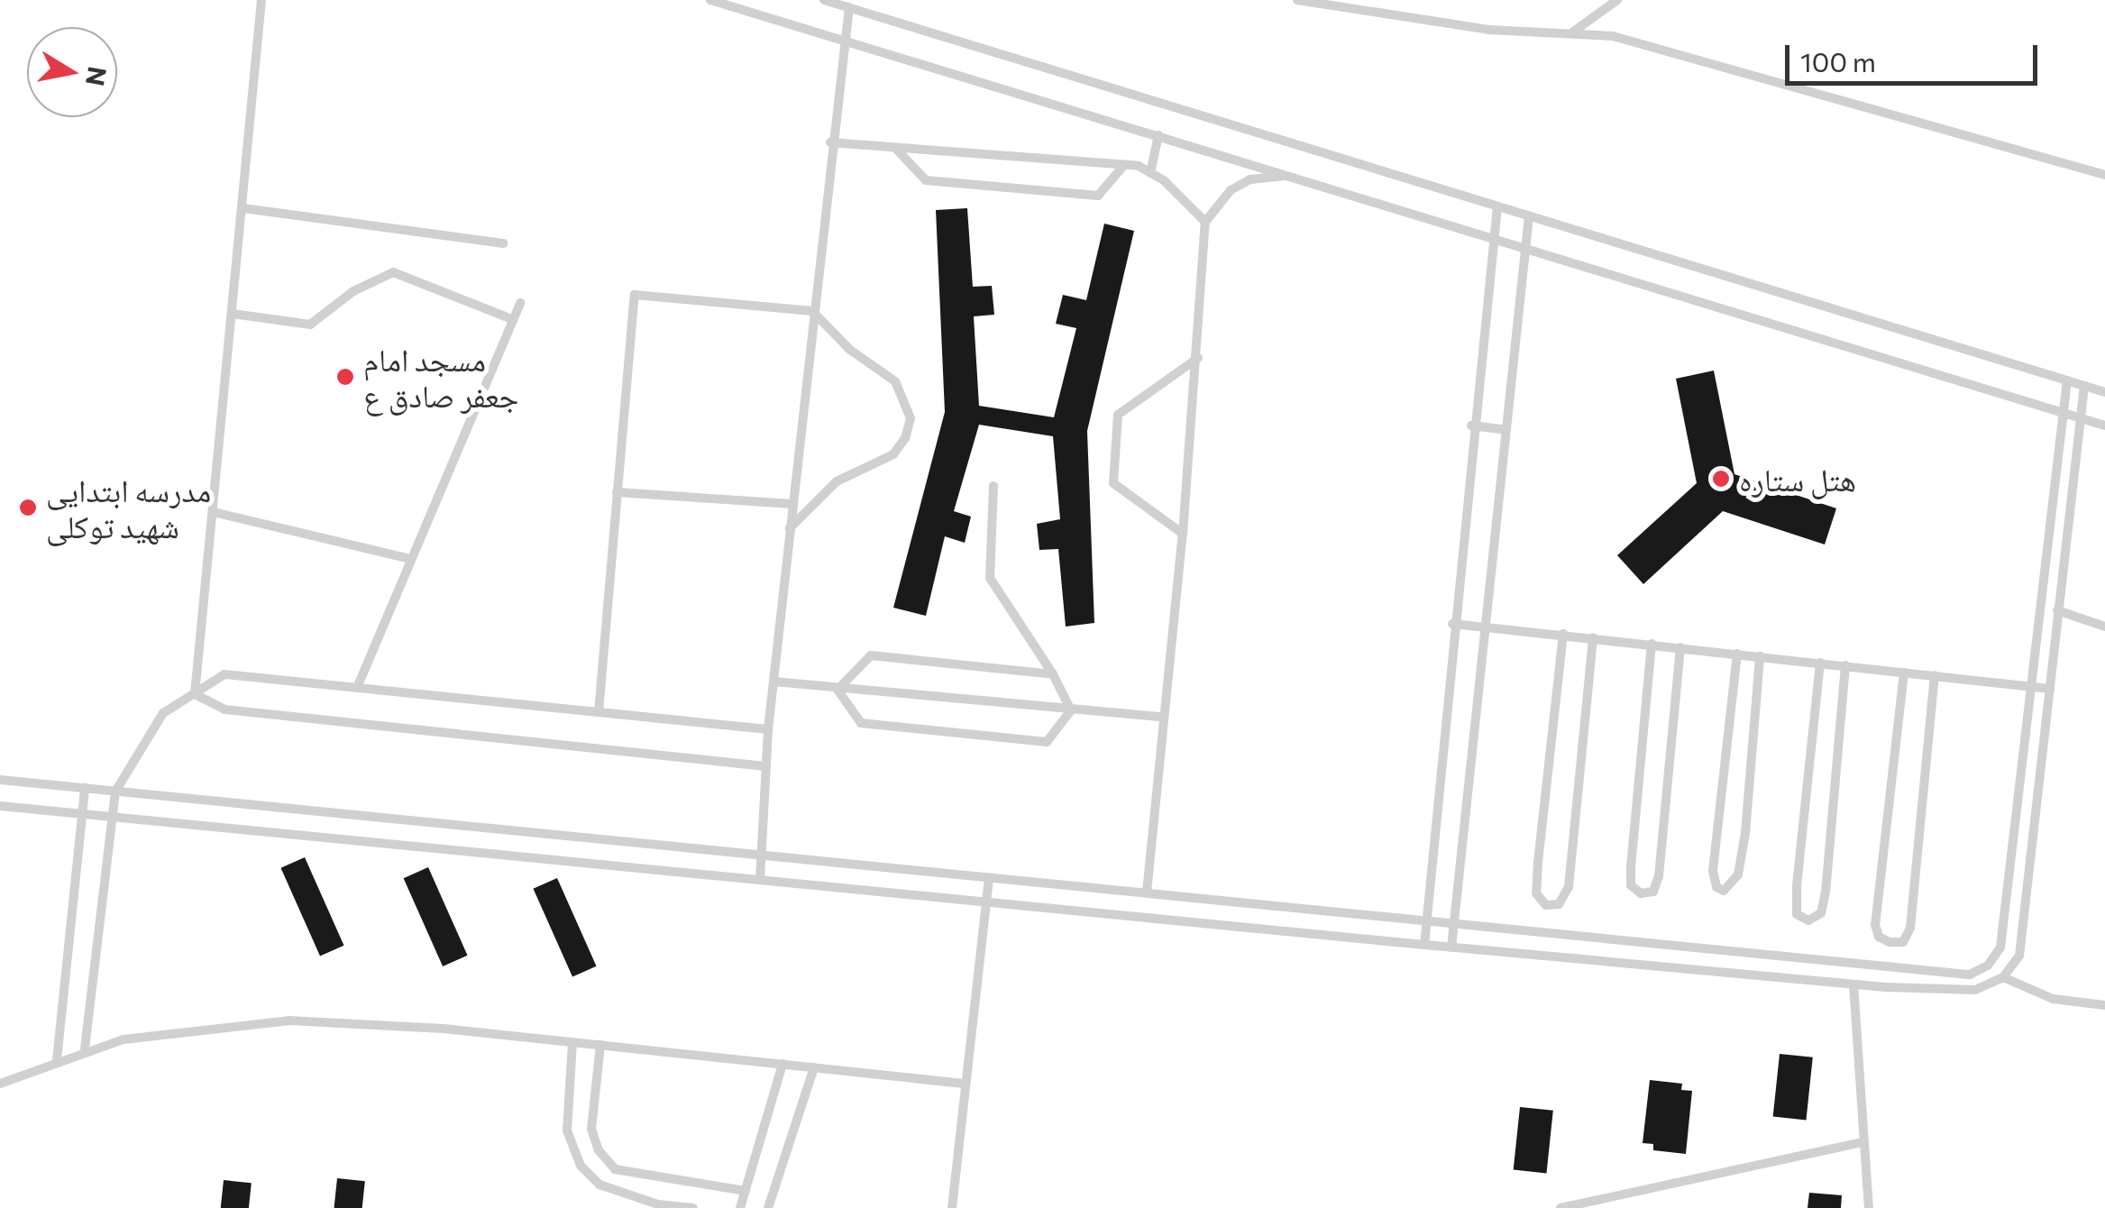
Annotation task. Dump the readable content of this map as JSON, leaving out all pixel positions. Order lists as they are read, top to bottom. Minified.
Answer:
{"places":["مسجد امام جعفر صادق ع","هتل ستاره","مدرسه ابتدایی شهید توکلی"],"scale_bar":"100 m","north":"right"}
